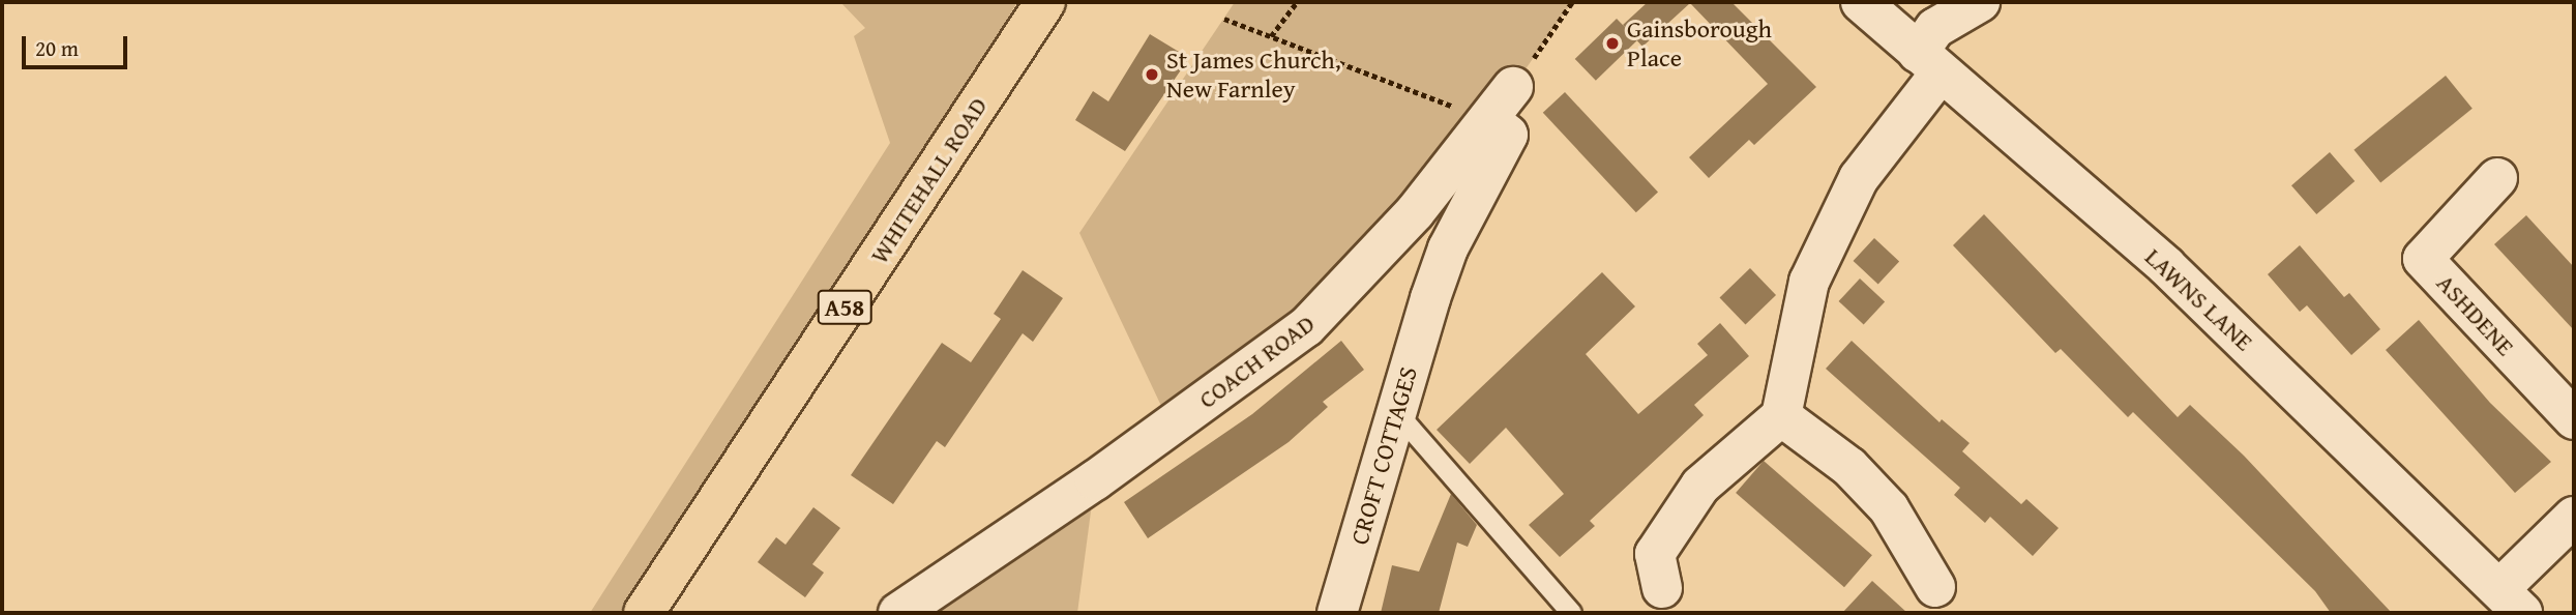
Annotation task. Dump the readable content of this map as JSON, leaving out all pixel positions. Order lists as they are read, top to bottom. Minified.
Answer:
{"streets":{"main road":["WHITEHALL ROAD","A58"],"street":["LAWNS LANE","ASHDENE","COACH ROAD","CROFT COTTAGES"]},"crossings":[["COACH ROAD","CROFT COTTAGES"]],"places":["Gainsborough Place","St James Church, New Farnley"],"scale_bar":"20 m"}
